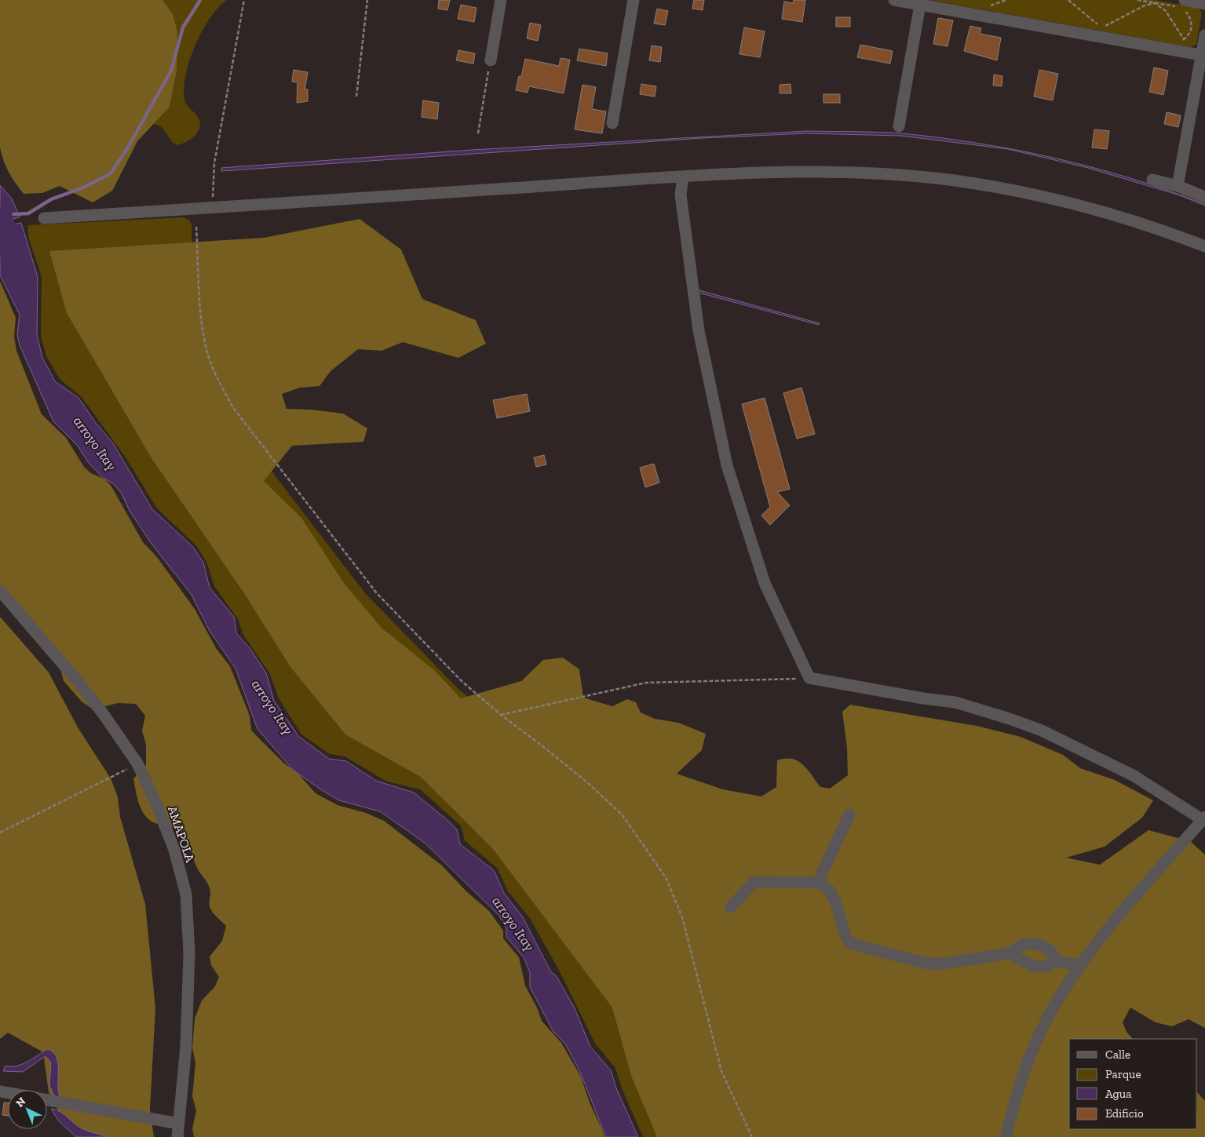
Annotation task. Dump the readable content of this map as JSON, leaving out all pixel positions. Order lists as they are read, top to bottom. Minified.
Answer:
{"streets":{"street":["AMAPOLA"]},"water":["arroyo Itay"],"legend":["Calle","Parque","Agua","Edificio"],"north":"top left"}
